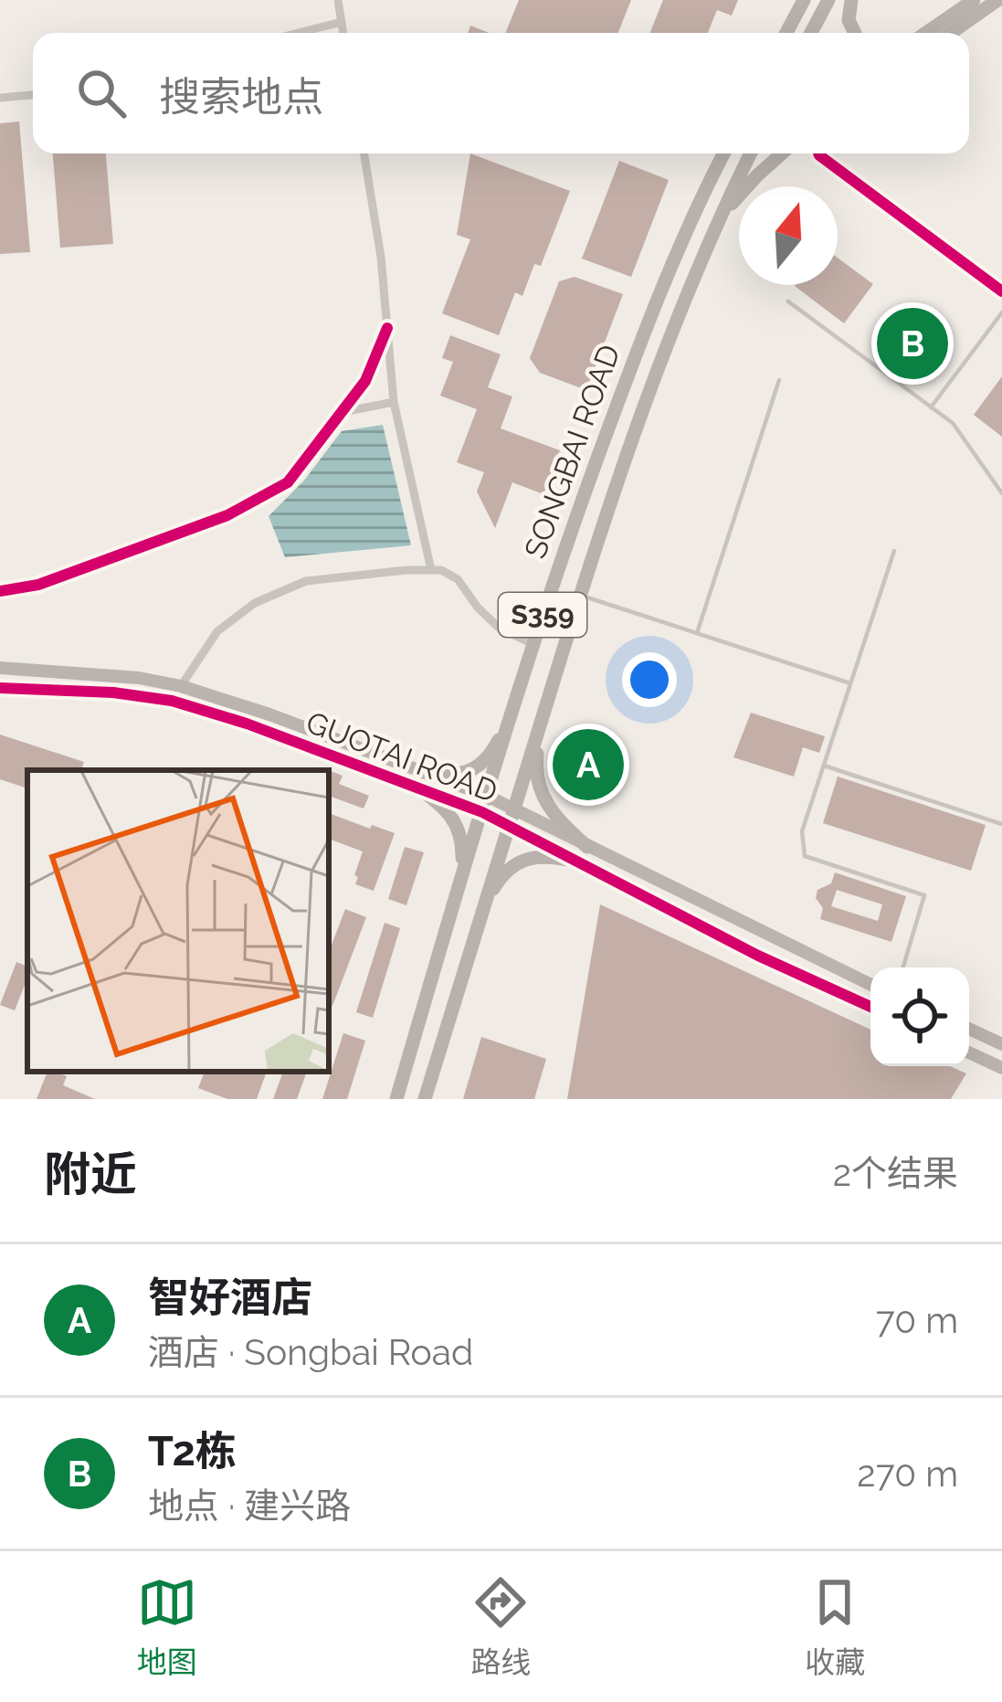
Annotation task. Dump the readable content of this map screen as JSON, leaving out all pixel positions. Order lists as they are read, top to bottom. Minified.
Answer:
{"streets":{"main road":["SONGBAI ROAD","S359"],"street":["GUOTAI ROAD"]},"crossings":[["SONGBAI ROAD","S359"],["SONGBAI ROAD","GUOTAI ROAD"]],"north":"top","page":{"search":"搜索地点","pins":["B","A"],"heading":["附近","2个结果"],"list":[{"mark":"A","name":"智好酒店","note":"酒店 · Songbai Road","value":"70 m"},{"mark":"B","name":"T2栋","note":"地点 · 建兴路","value":"270 m"}],"nav":["地图","路线","收藏"]}}
